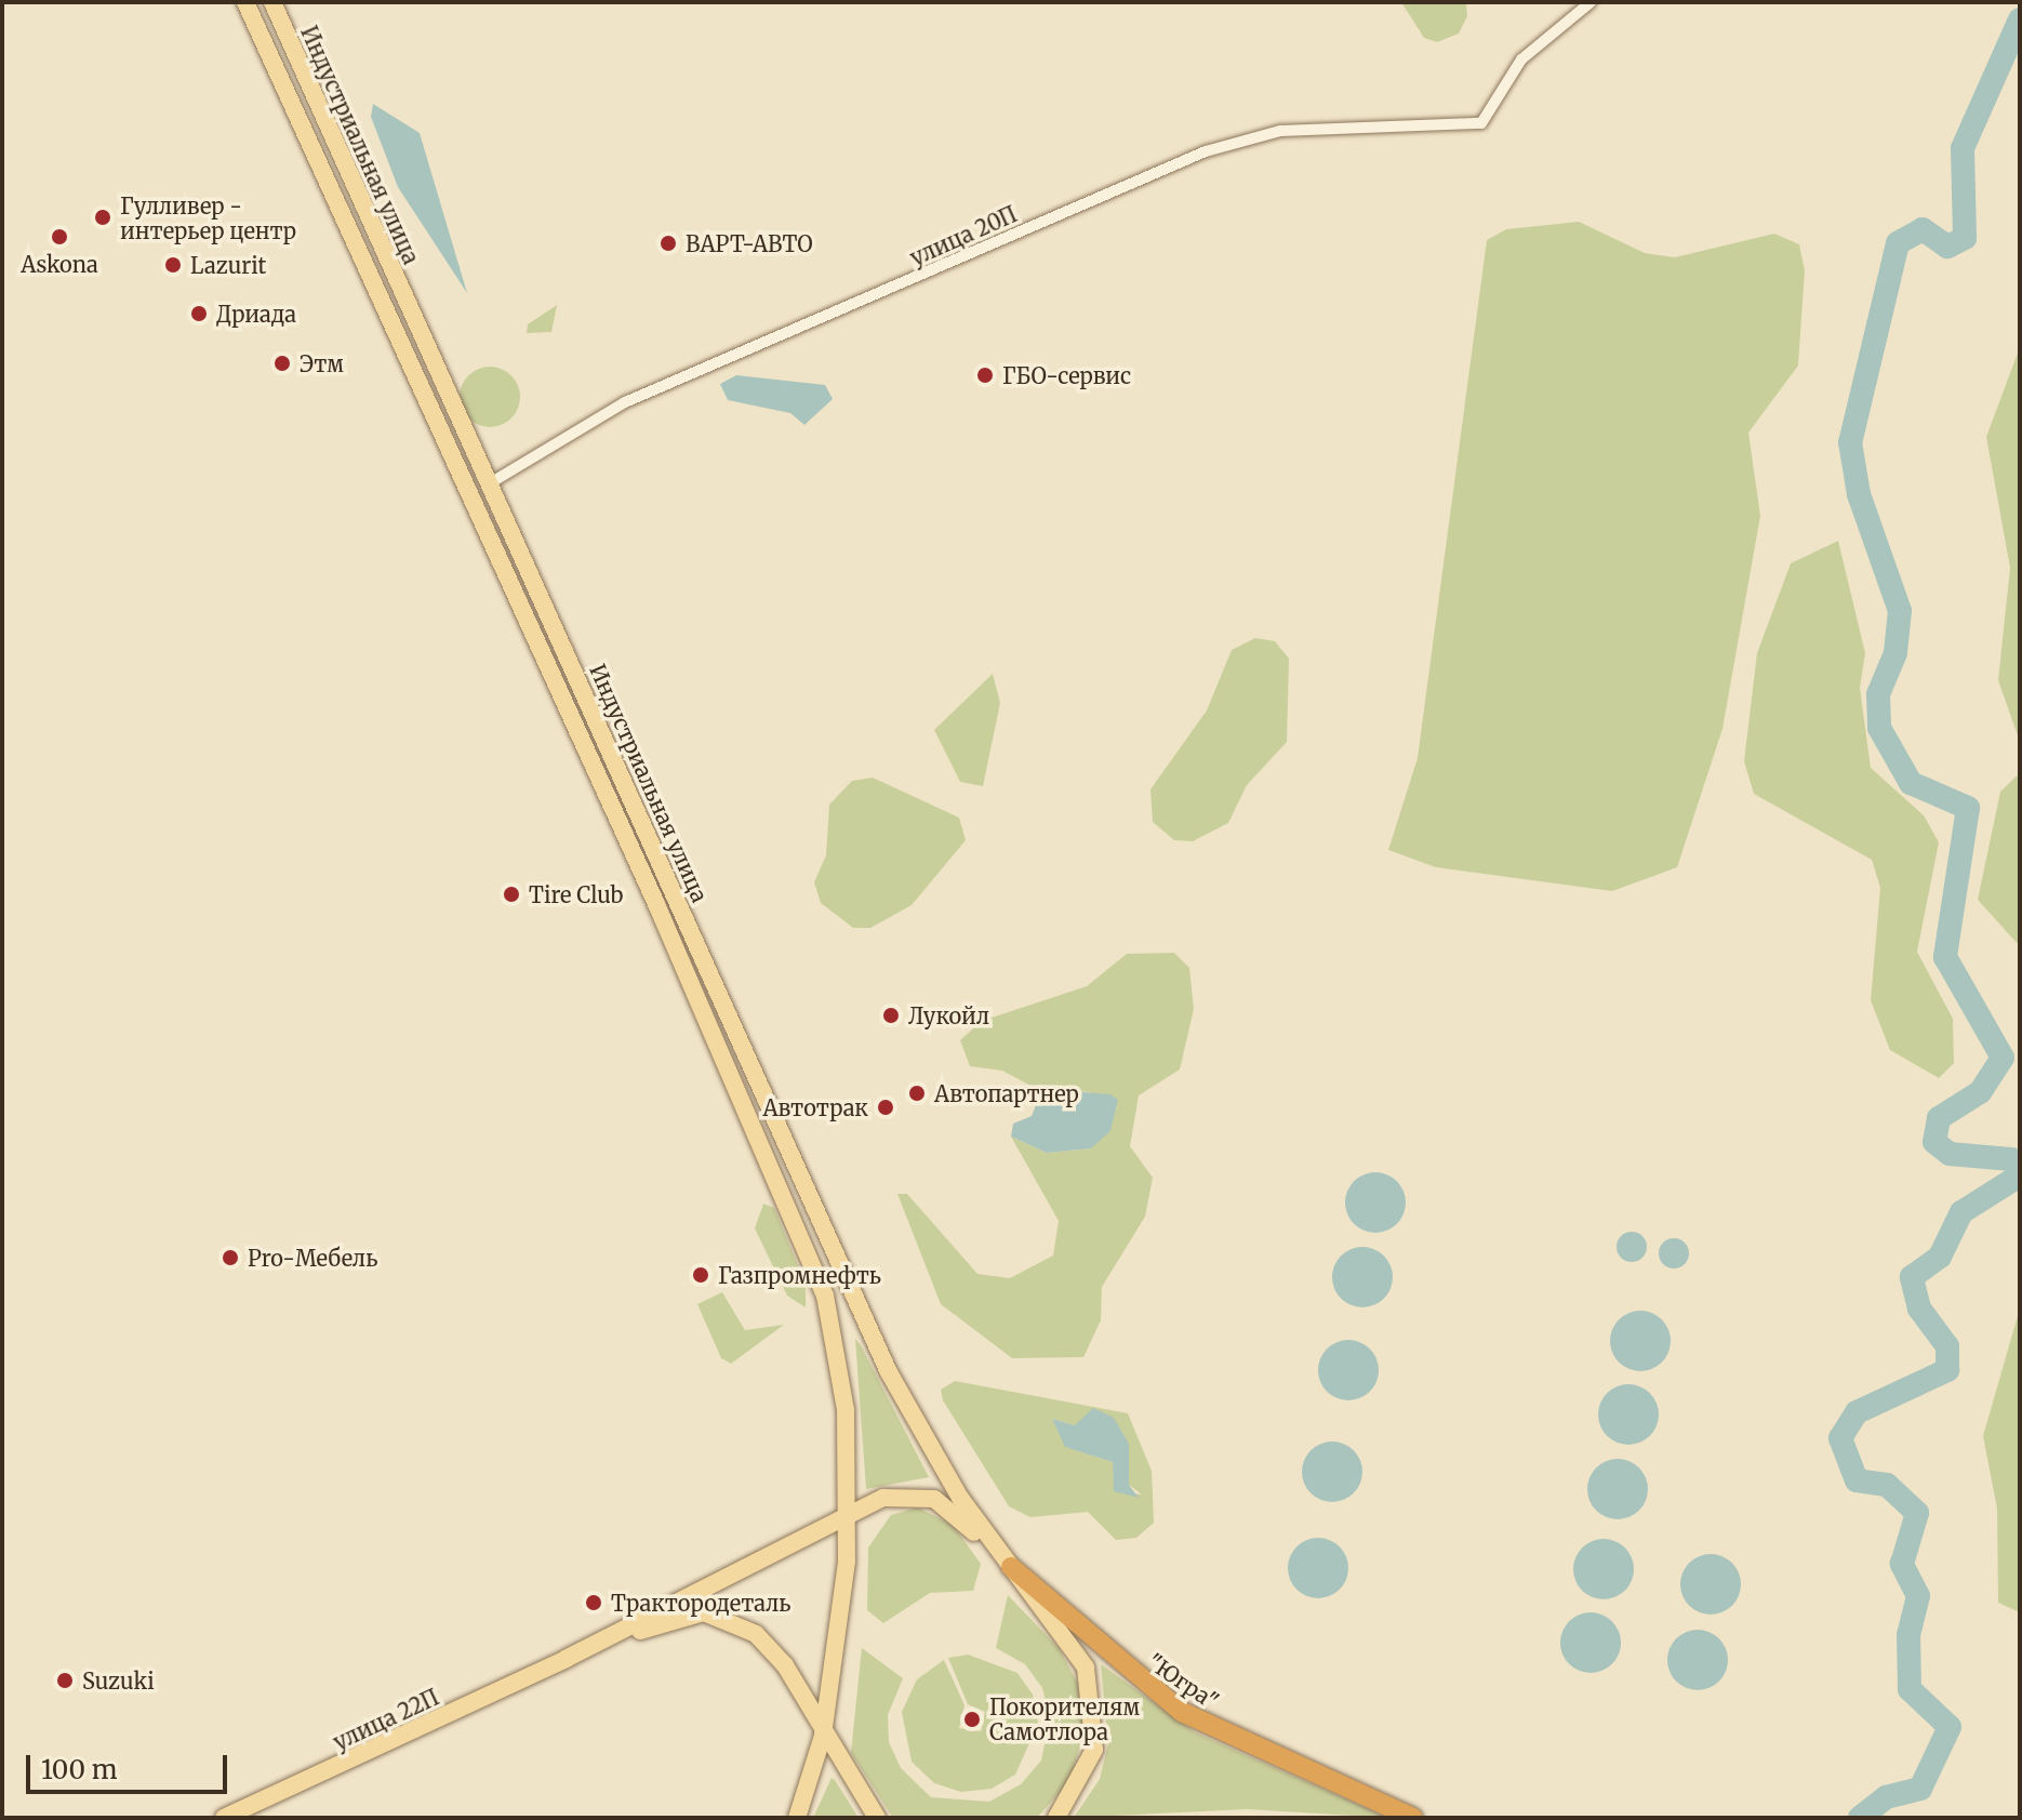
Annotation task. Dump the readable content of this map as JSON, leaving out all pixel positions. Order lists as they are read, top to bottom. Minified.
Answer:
{"streets":{"highway":["\"Югра\""],"main road":["Индустриальная улица","улица 22П"],"street":["улица 20П"]},"crossings":[["Индустриальная улица","улица 20П"],["Индустриальная улица","\"Югра\""],["Индустриальная улица","улица 22П"],["\"Югра\"","улица 22П"]],"places":["Гулливер - интерьер центр","Askona","ВАРТ-АВТО","Lazurit","Дриада","Этм","ГБО-сервис","Tire Club","Лукойл","Автопартнер","Автотрак","Pro-Мебель","Газпромнефть","Трактородеталь","Suzuki","Покорителям Самотлора"],"scale_bar":"100 m"}
